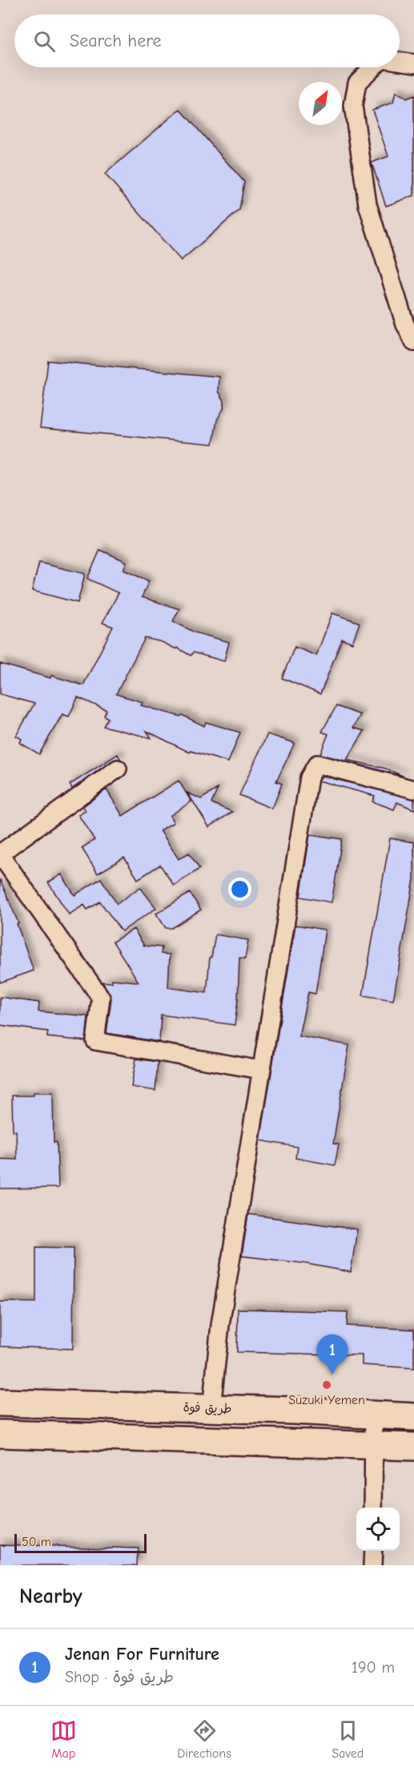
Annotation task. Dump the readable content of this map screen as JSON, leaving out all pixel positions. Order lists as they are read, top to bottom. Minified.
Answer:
{"streets":{"highway":["طريق فوة"]},"places":["Suzuki Yemen"],"scale_bar":"50 m","north":"top right","page":{"search":"Search here","pins":"1","scale":"50 m","heading":"Nearby","list":[{"mark":"1","name":"Jenan For Furniture","note":"Shop · طريق فوة","value":"190 m"}],"nav":["Map","Directions","Saved"]}}
